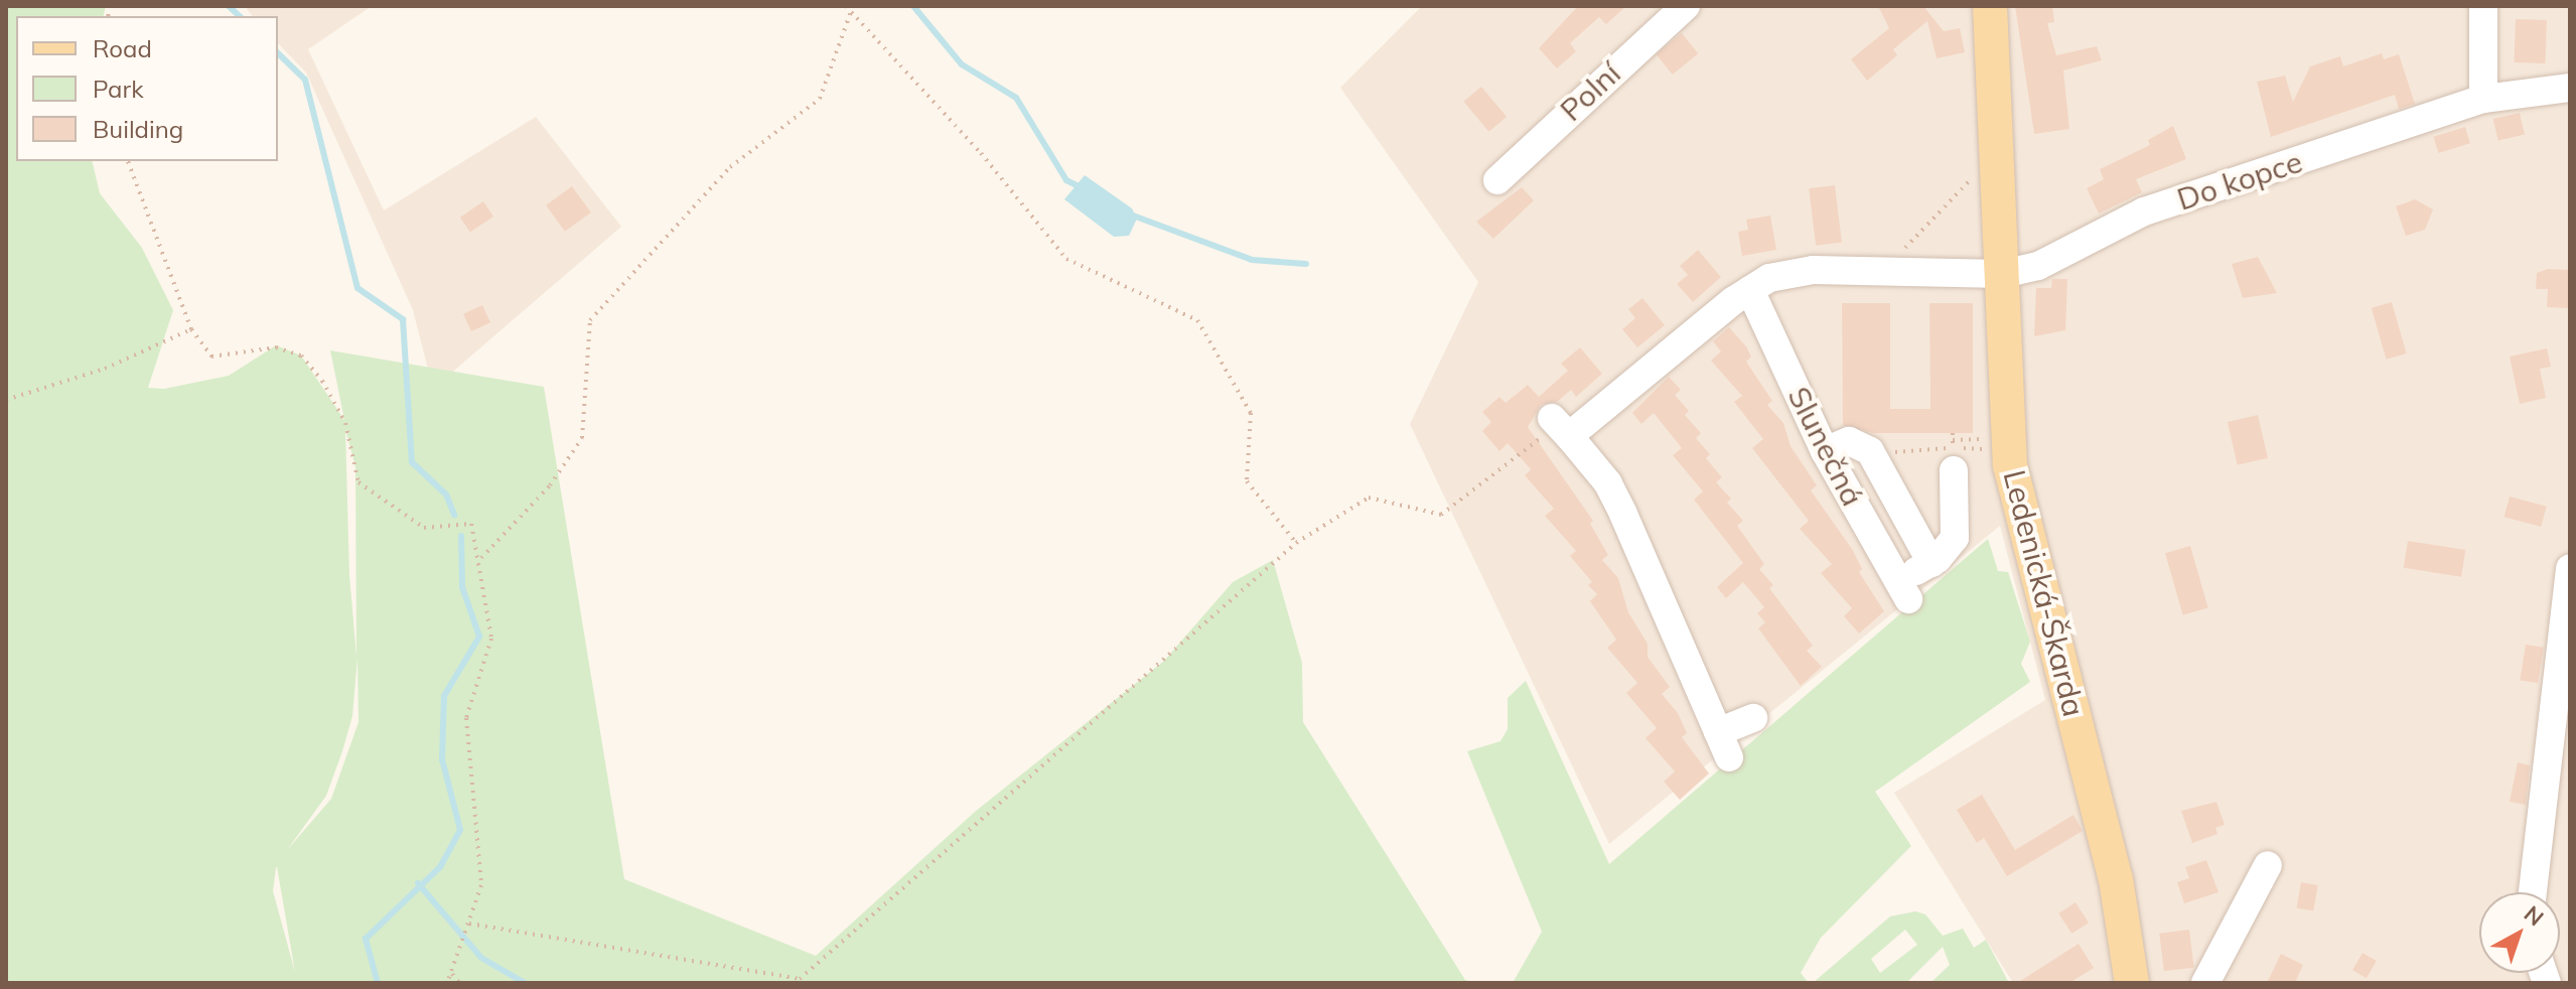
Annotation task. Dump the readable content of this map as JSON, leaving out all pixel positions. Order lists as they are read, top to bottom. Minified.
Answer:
{"streets":{"main road":["Ledenická-Škarda"],"street":["Polní","Do kopce","Slunečná"]},"crossings":[["Do kopce","Ledenická-Škarda"]],"legend":["Road","Park","Building"],"north":"top right"}
